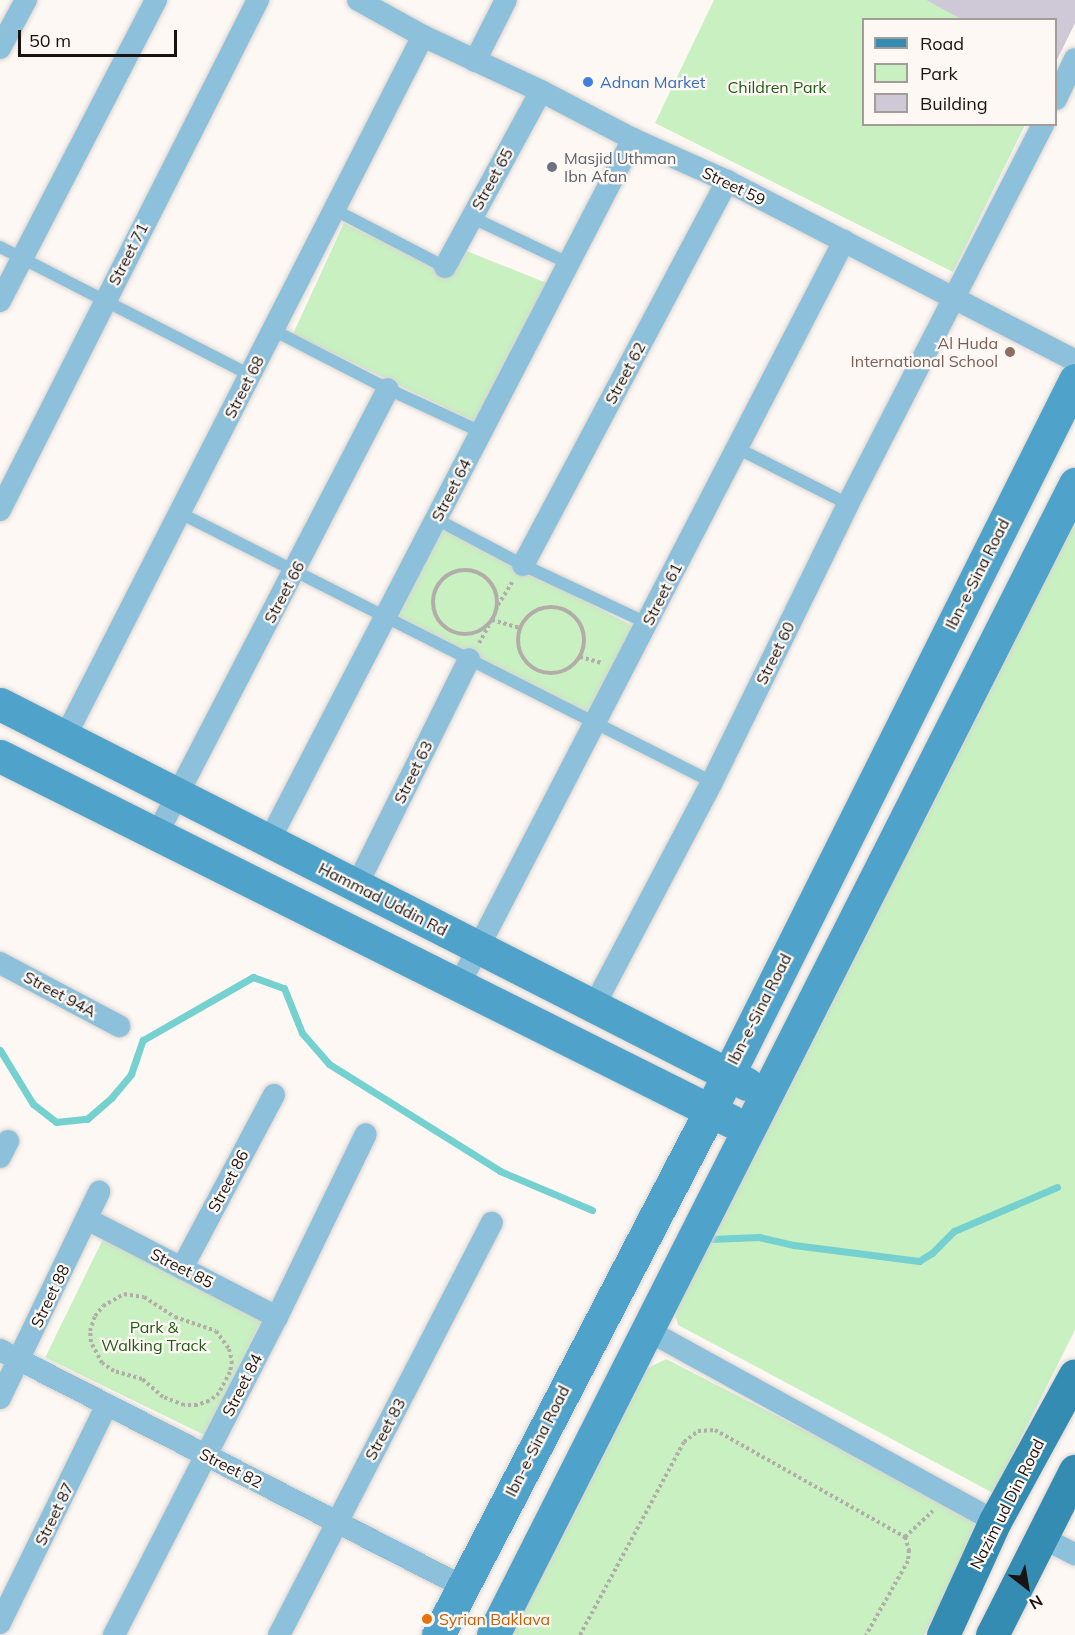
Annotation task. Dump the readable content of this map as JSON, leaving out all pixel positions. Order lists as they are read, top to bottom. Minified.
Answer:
{"streets":{"main road":["Ibn-e-Sina Road","Hammad Uddin Rd","Nazim ud Din Road"],"street":["Street 65","Street 59","Street 71","Street 62","Street 68","Street 64","Street 66","Street 61","Street 60","Street 63","Street 94A","Street 86","Street 85","Street 88","Street 84","Street 83","Street 82","Street 87"]},"crossings":[["Street 65","Street 59"],["Street 59","Street 62"],["Street 59","Street 68"],["Street 59","Street 64"],["Street 59","Street 61"],["Street 59","Street 60"],["Street 68","Hammad Uddin Rd"],["Street 64","Hammad Uddin Rd"],["Ibn-e-Sina Road","Hammad Uddin Rd"],["Ibn-e-Sina Road","Street 82"],["Street 66","Hammad Uddin Rd"],["Street 61","Hammad Uddin Rd"],["Street 60","Hammad Uddin Rd"],["Street 63","Hammad Uddin Rd"],["Street 86","Street 85"],["Street 85","Street 88"],["Street 85","Street 84"],["Street 88","Street 82"],["Street 84","Street 82"],["Street 83","Street 82"],["Street 82","Street 87"]],"parks":["Children Park","Park & Walking Track"],"places":["Adnan Market","Masjid Uthman Ibn Afan","Al Huda International School","Syrian Baklava"],"legend":["Road","Park","Building"],"scale_bar":"50 m","north":"bottom right"}
